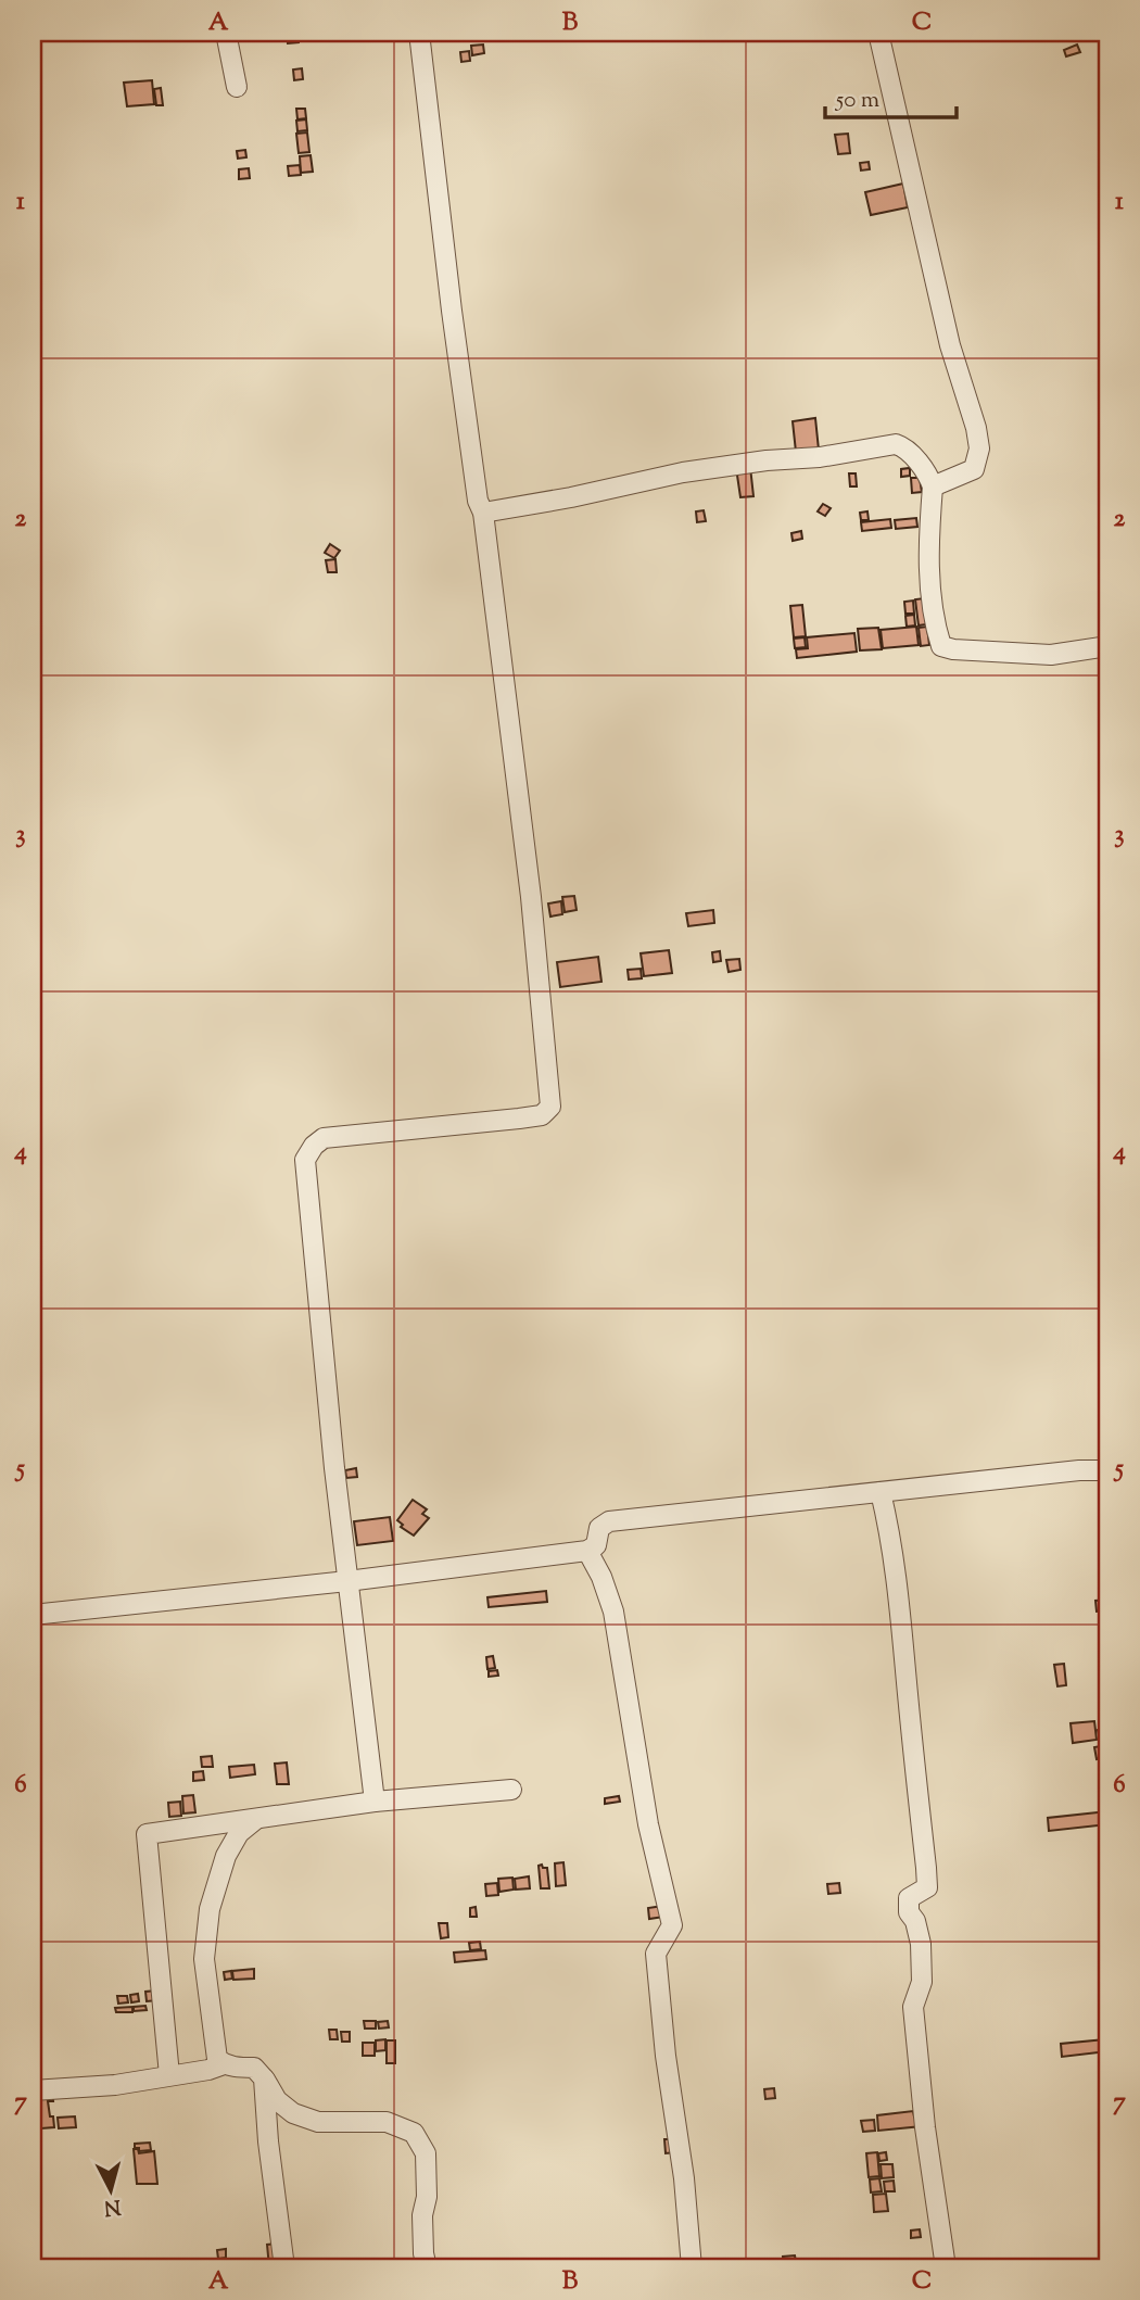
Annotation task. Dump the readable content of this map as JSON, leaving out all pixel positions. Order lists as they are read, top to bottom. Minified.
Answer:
{"scale_bar":"50 m","north":"bottom","grid":{"columns":["A","B","C"],"rows":["1","2","3","4","5","6","7"]}}
